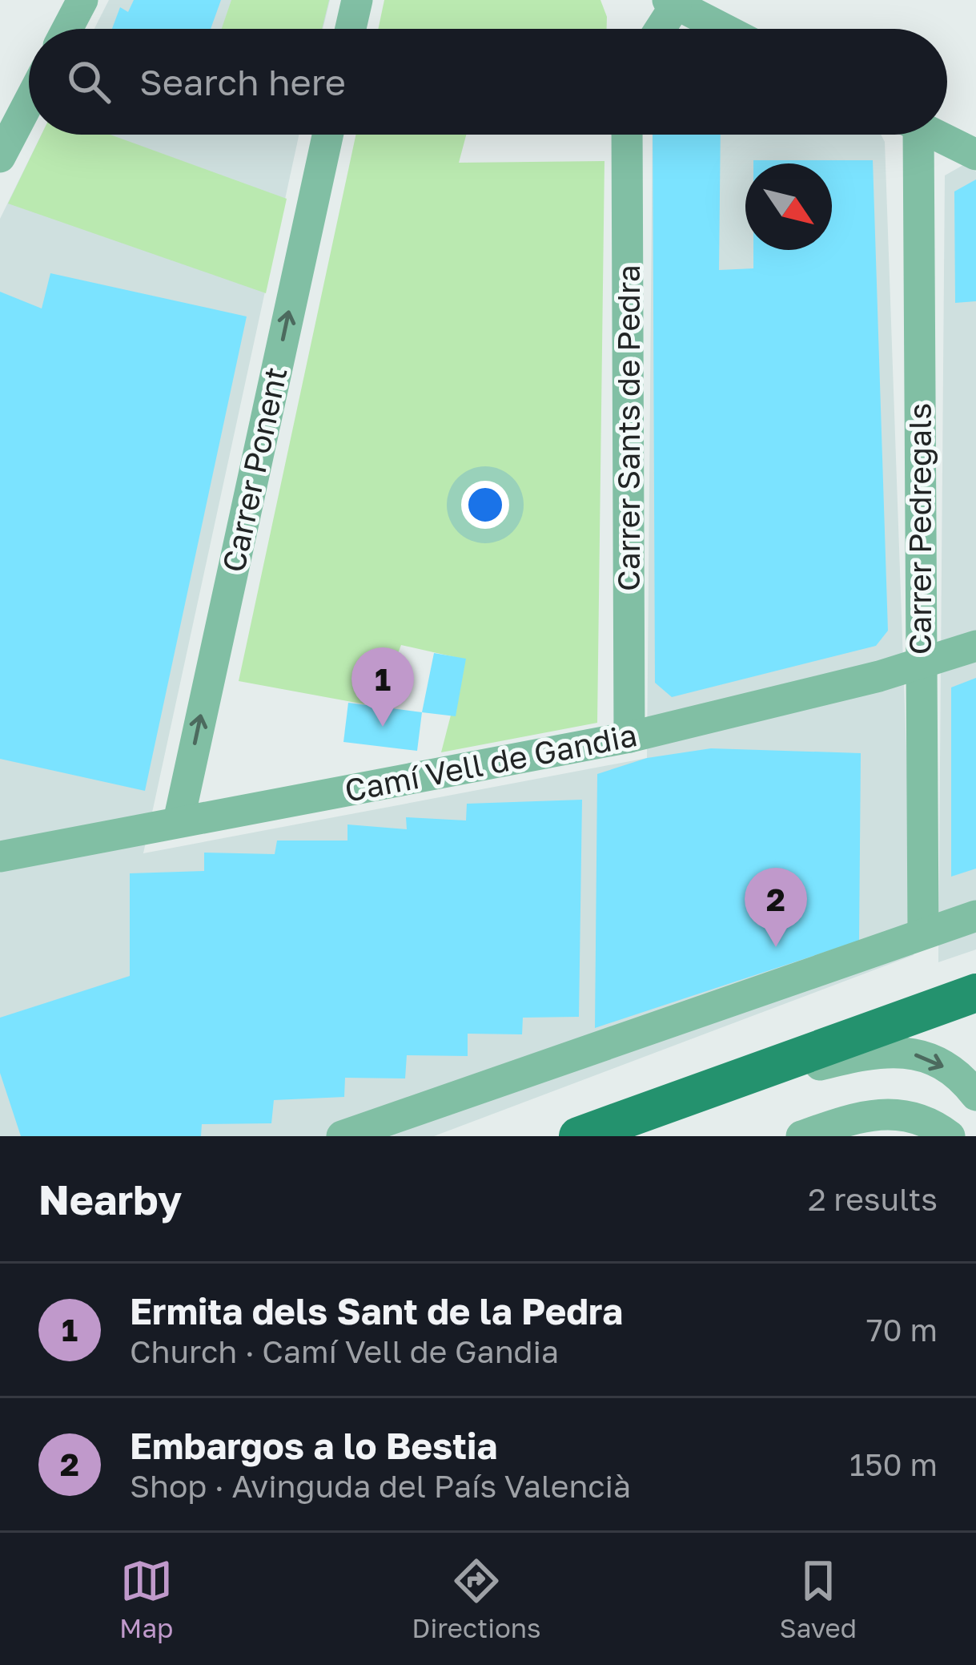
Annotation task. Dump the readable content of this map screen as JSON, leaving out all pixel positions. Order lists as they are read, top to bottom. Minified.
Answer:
{"streets":{"street":["Carrer Sants de Pedra","Carrer Ponent","Carrer Pedregals","Camí Vell de Gandia"]},"crossings":[["Carrer Sants de Pedra","Camí Vell de Gandia"],["Carrer Ponent","Camí Vell de Gandia"],["Carrer Pedregals","Camí Vell de Gandia"]],"one_way":["Carrer Ponent"],"north":"bottom right","page":{"search":"Search here","pins":["1","2"],"heading":["Nearby","2 results"],"list":[{"mark":"1","name":"Ermita dels Sant de la Pedra","note":"Church · Camí Vell de Gandia","value":"70 m"},{"mark":"2","name":"Embargos a lo Bestia","note":"Shop · Avinguda del País Valencià","value":"150 m"}],"nav":["Map","Directions","Saved"]}}
